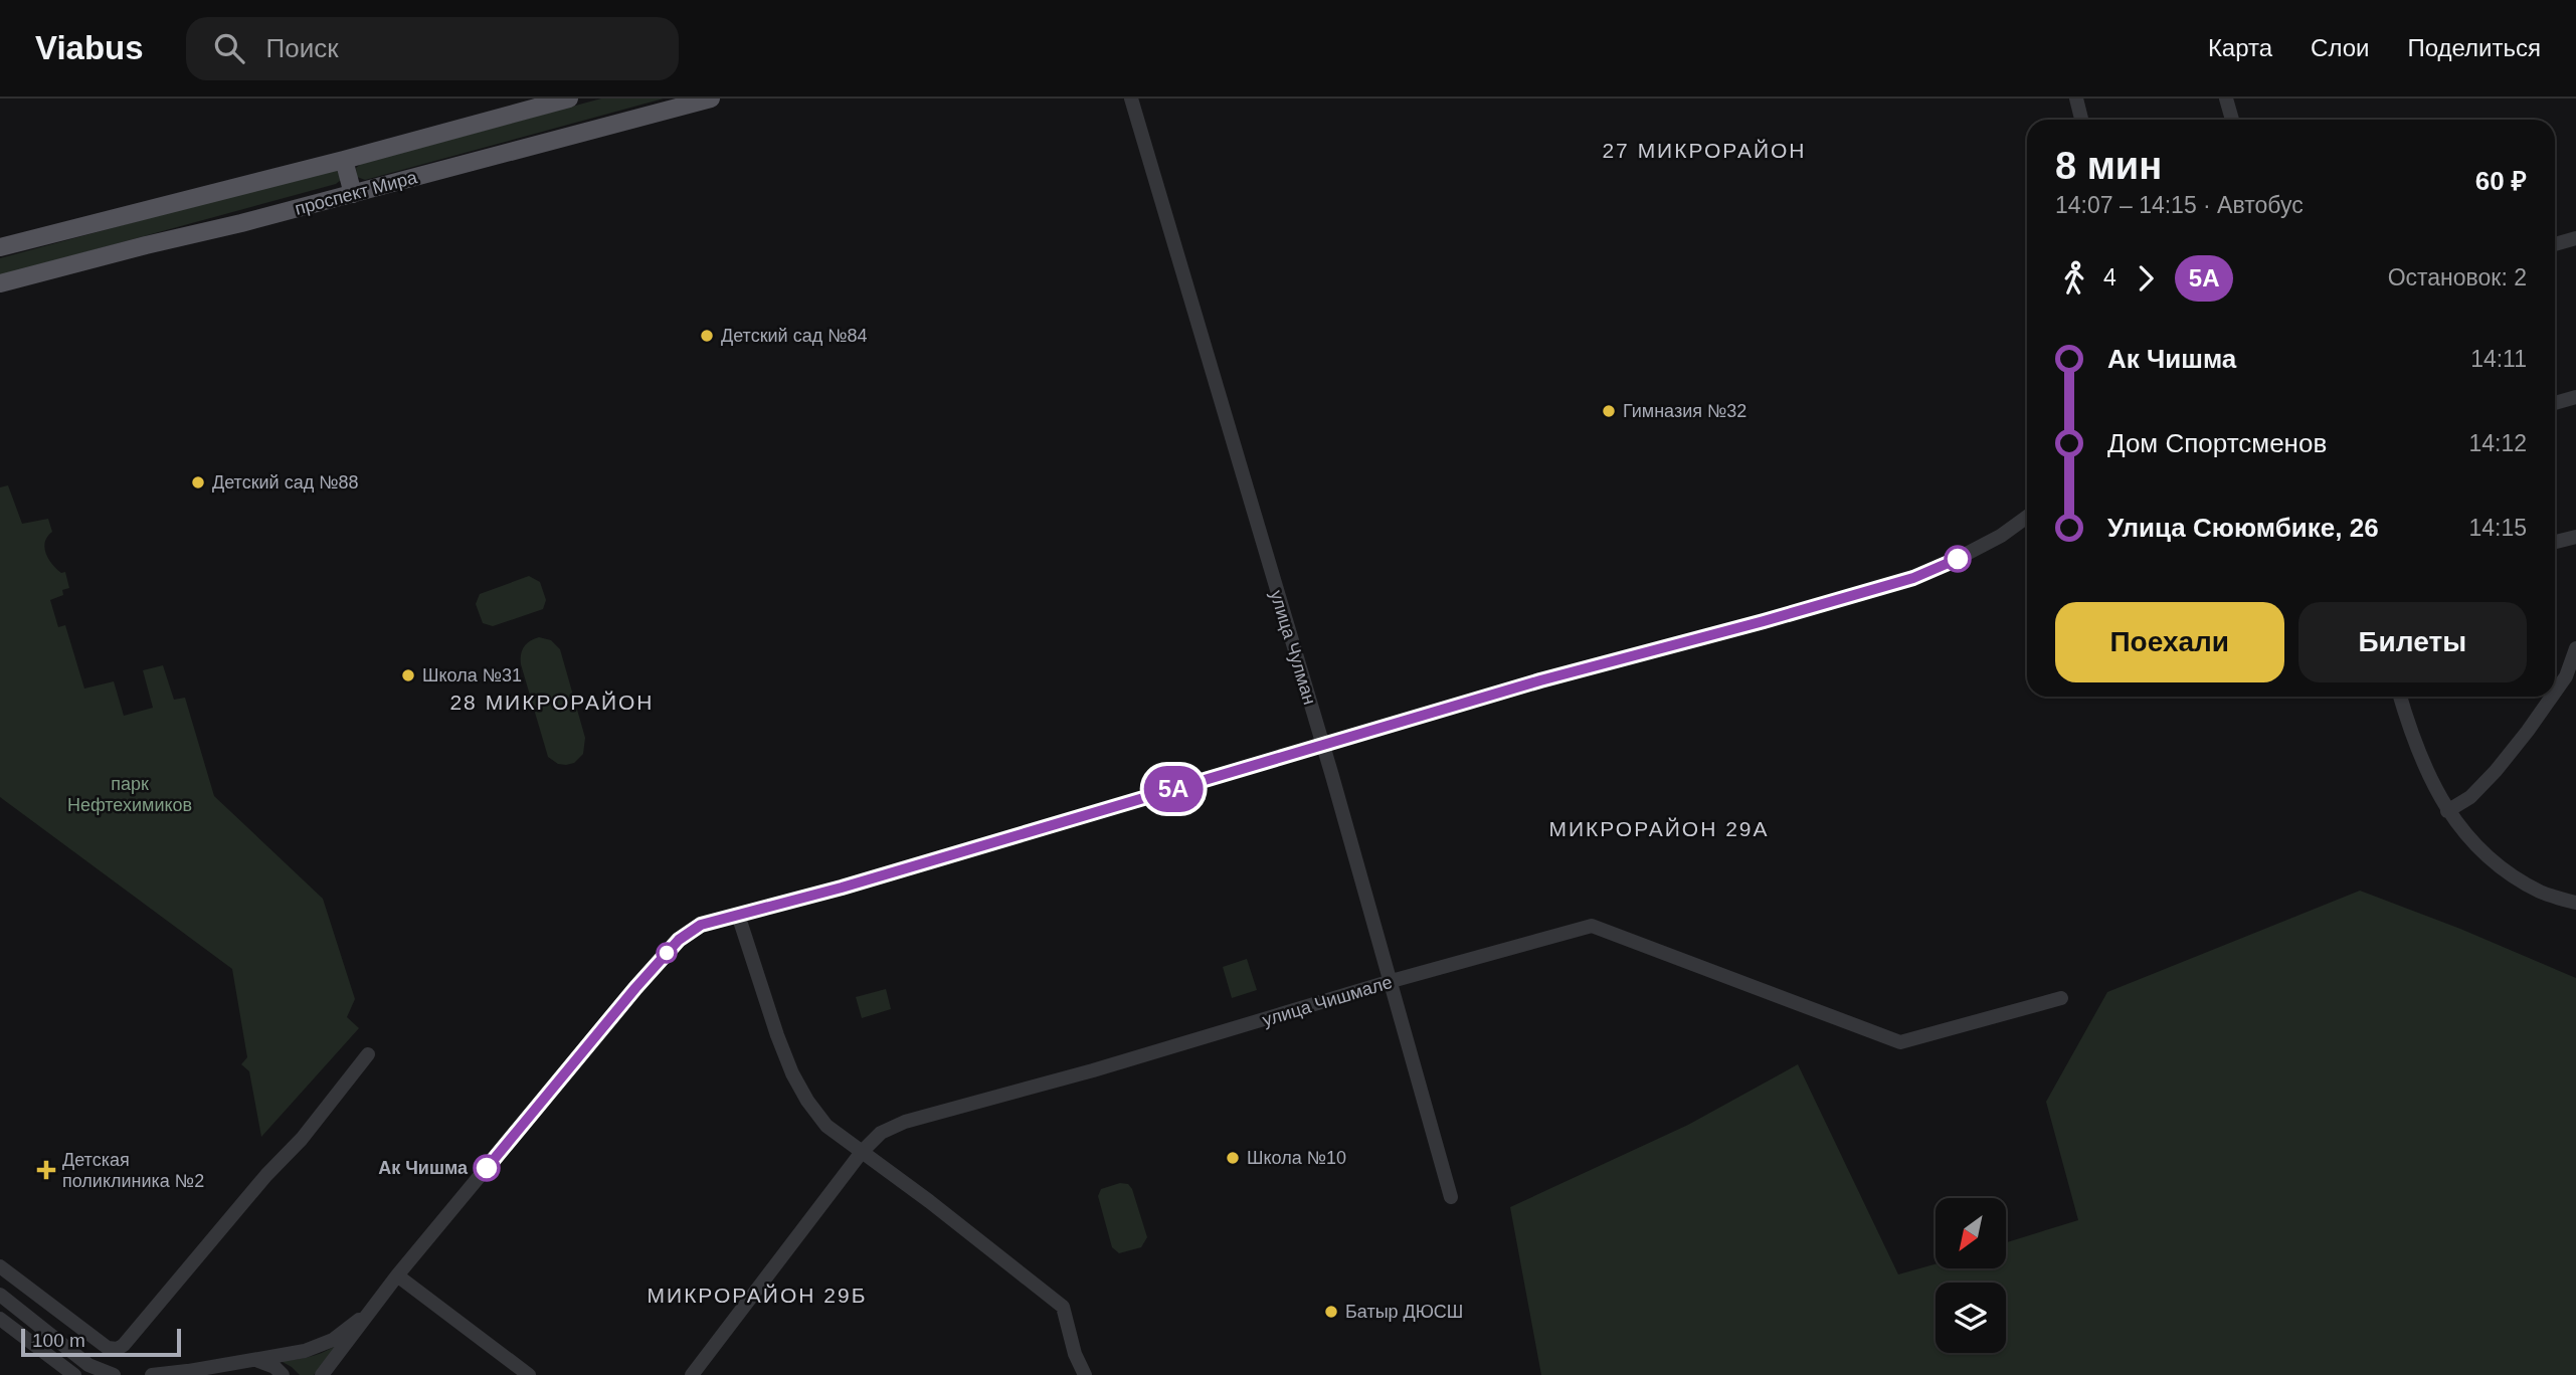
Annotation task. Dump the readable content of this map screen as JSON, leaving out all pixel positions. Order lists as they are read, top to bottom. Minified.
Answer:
{"streets":{"main road":["проспект Мира"],"street":["улица Чулман","улица Чишмале"]},"crossings":[["улица Чулман","улица Чишмале"]],"districts":["27 МИКРОРАЙОН","28 МИКРОРАЙОН","МИКРОРАЙОН 29А","МИКРОРАЙОН 29Б"],"parks":["парк Нефтехимиков"],"places":{"other":["Детский сад №84","Гимназия №32","Детский сад №88","Школа №31","Школа №10","Ак Чишма","Батыр ДЮСШ"],"health":["Детская поликлиника №2"]},"lines":["bus line 5А"],"scale_bar":"100 m","north":"bottom left","page":{"header":"Viabus","search":"Поиск","nav":["Карта","Слои","Поделиться"],"on_map":"5А","heading":["8 мин","14:07 – 14:15 · Автобус","60 ₽"],"legs":["4","5А","Остановок: 2"],"list":[{"name":"Ак Чишма","value":"14:11"},{"name":"Дом Спортсменов","value":"14:12"},{"name":"Улица Сююмбике, 26","value":"14:15"}],"buttons":["Поехали","Билеты"],"scale":"100 m"}}
